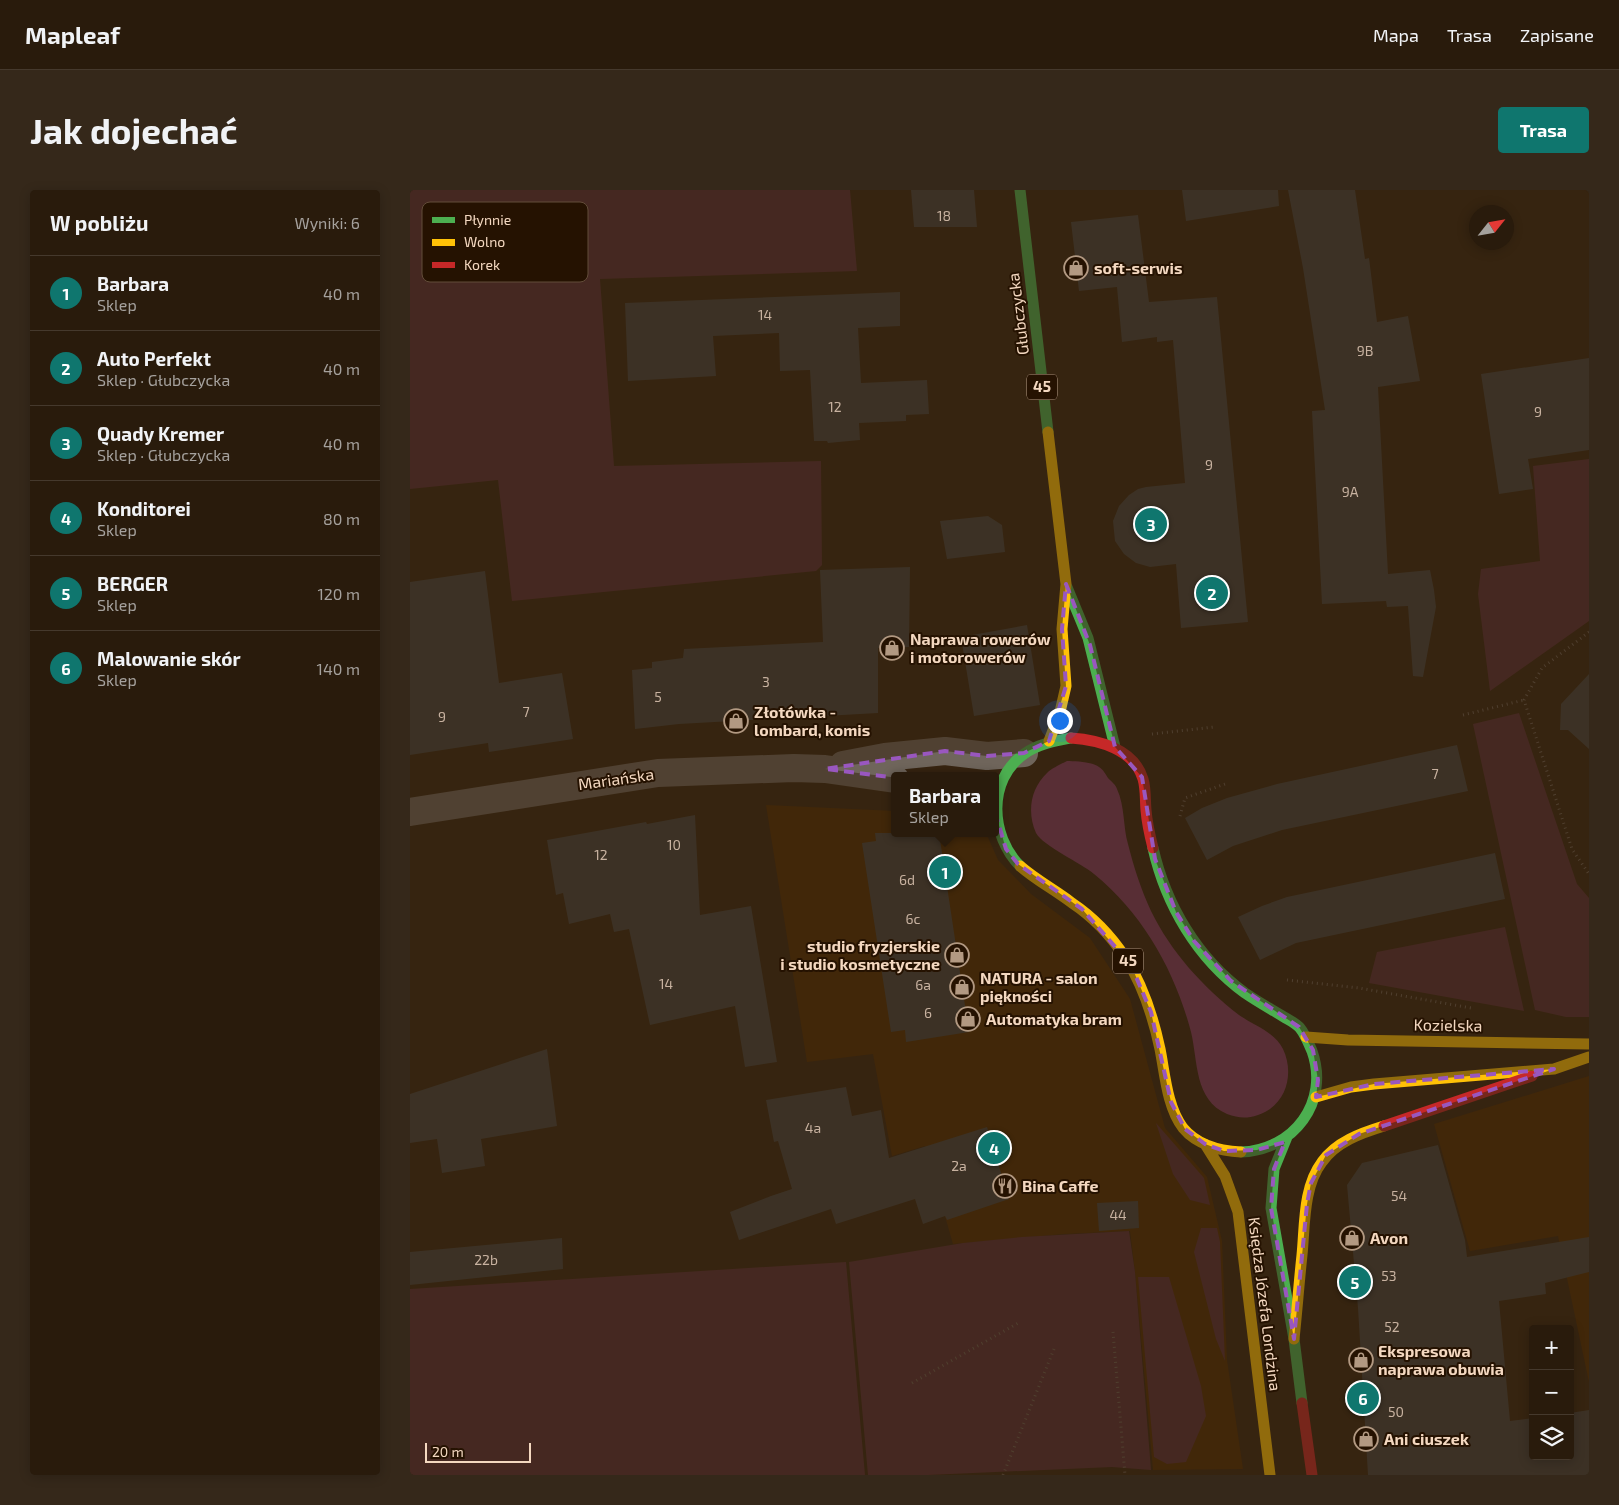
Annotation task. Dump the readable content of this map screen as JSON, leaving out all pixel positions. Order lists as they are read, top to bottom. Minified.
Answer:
{"streets":{"main road":["Głubczycka","45","Kozielska","Księdza Józefa Londzina"],"street":["Mariańska"]},"crossings":[["Głubczycka","45"],["45","Mariańska"],["45","Kozielska"],["45","Księdza Józefa Londzina"]],"places":{"shop":["soft-serwis","Naprawa rowerów i motorowerów","Złotówka - lombard, komis","studio fryzjerskie i studio kosmetyczne","NATURA - salon piękności","Automatyka bram","Avon","Ekspresowa naprawa obuwia","Ani ciuszek"],"restaurant":["Bina Caffe"]},"house_numbers":["18","14","9B","12","9","9","9A","3","5","7","9","7","10","12","6d","6c","14","6a","6","4a","2a","54","44","22b","53","52","50"],"legend":["Płynnie","Wolno","Korek"],"scale_bar":"20 m","north":"top right","page":{"header":"Mapleaf","nav":["Mapa","Trasa","Zapisane"],"buttons":"Trasa","title":"Jak dojechać","heading":["W pobliżu","Wyniki: 6"],"list":[{"mark":"1","name":"Barbara","note":"Sklep","value":"40 m"},{"mark":"2","name":"Auto Perfekt","note":"Sklep · Głubczycka","value":"40 m"},{"mark":"3","name":"Quady Kremer","note":"Sklep · Głubczycka","value":"40 m"},{"mark":"4","name":"Konditorei","note":"Sklep","value":"80 m"},{"mark":"5","name":"BERGER","note":"Sklep","value":"120 m"},{"mark":"6","name":"Malowanie skór","note":"Sklep","value":"140 m"}],"pins":["3","2","1","4","5","6"],"popup":["Barbara","Sklep"],"map_buttons":["+","−"],"scale":"20 m"}}
